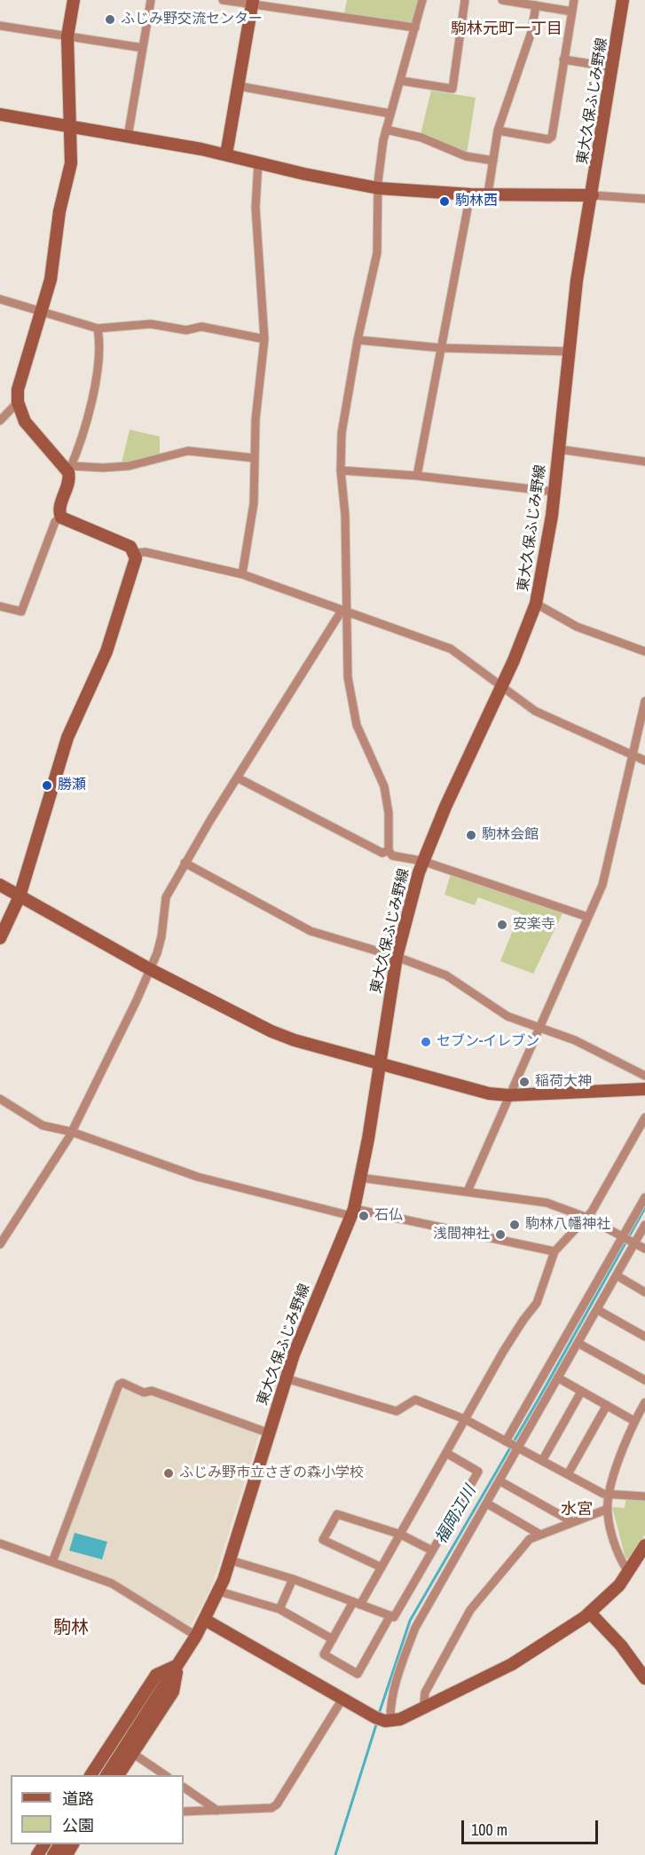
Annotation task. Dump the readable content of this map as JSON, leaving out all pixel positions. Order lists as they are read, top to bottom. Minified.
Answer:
{"streets":{"street":["東大久保ふじみ野線"]},"districts":["駒林元町一丁目","水宮","駒林"],"water":["福岡江川"],"places":["ふじみ野交流センター","駒林西","勝瀬","駒林会館","安楽寺","セブン-イレブン","稲荷大神","石仏","駒林八幡神社","浅間神社","ふじみ野市立さぎの森小学校"],"legend":["道路","公園"],"scale_bar":"100 m"}
